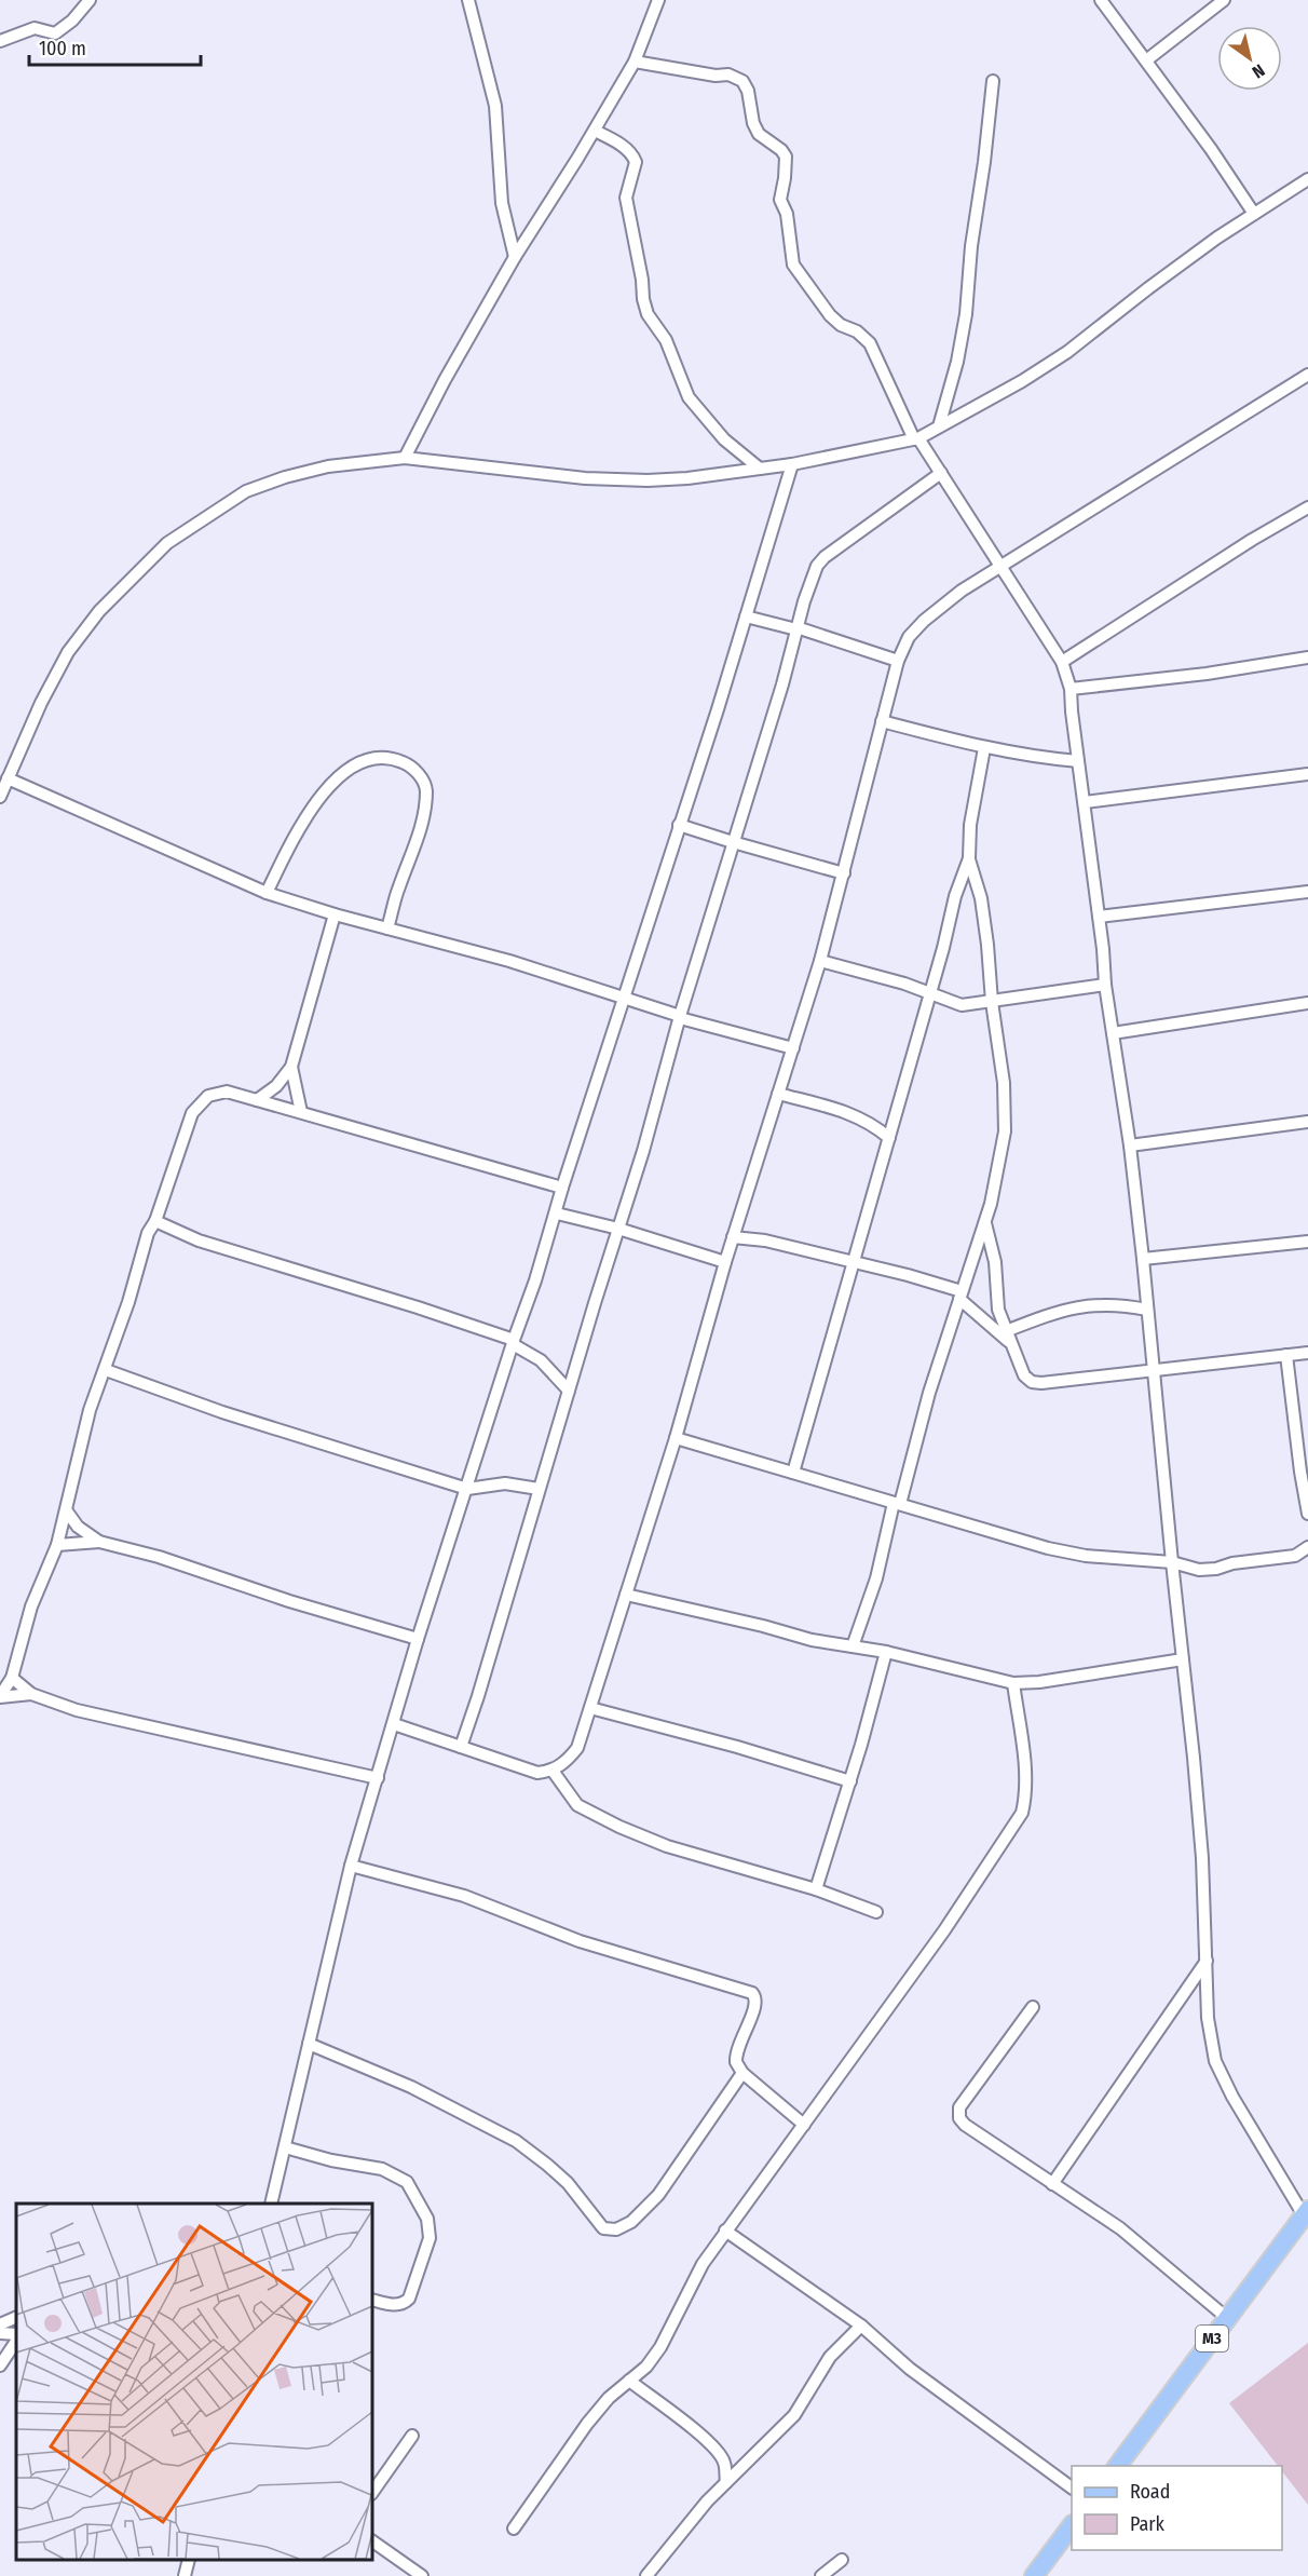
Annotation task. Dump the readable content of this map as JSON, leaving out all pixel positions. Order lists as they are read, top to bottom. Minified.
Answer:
{"streets":{"main road":["M3"]},"legend":["Road","Park"],"scale_bar":"100 m","north":"bottom right"}
